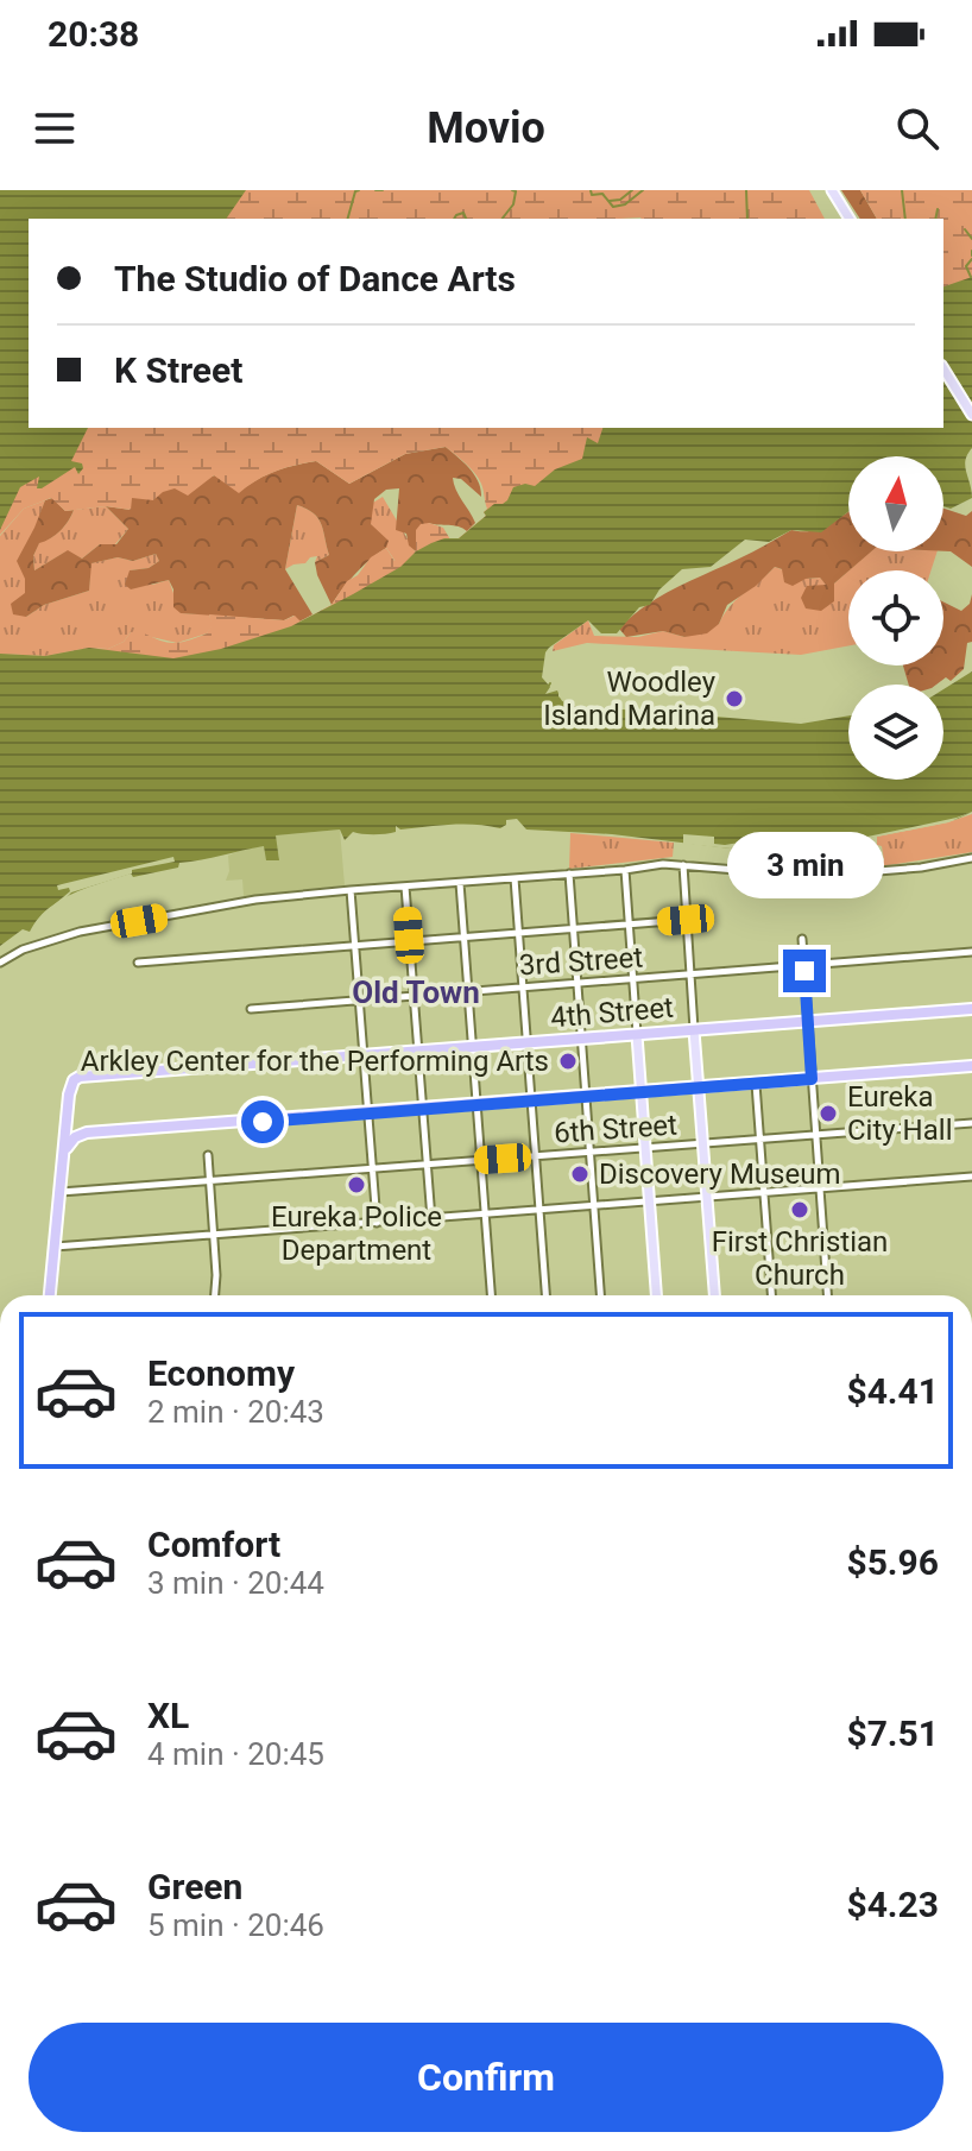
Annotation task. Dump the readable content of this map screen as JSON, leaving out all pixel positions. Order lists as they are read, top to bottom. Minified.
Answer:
{"streets":{"highway":["4th Street"],"street":["3rd Street","6th Street"]},"districts":["Old Town"],"places":["Woodley Island Marina","Arkley Center for the Performing Arts","Eureka City Hall","Discovery Museum","Eureka Police Department","First Christian Church"],"north":"top","page":{"status":"20:38","header":"Movio","banner":["The Studio of Dance Arts","K Street"],"bubble":"3 min","list":[{"name":"Economy","note":"2 min · 20:43","value":"$4.41"},{"name":"Comfort","note":"3 min · 20:44","value":"$5.96"},{"name":"XL","note":"4 min · 20:45","value":"$7.51"},{"name":"Green","note":"5 min · 20:46","value":"$4.23"}],"buttons":"Confirm"}}
